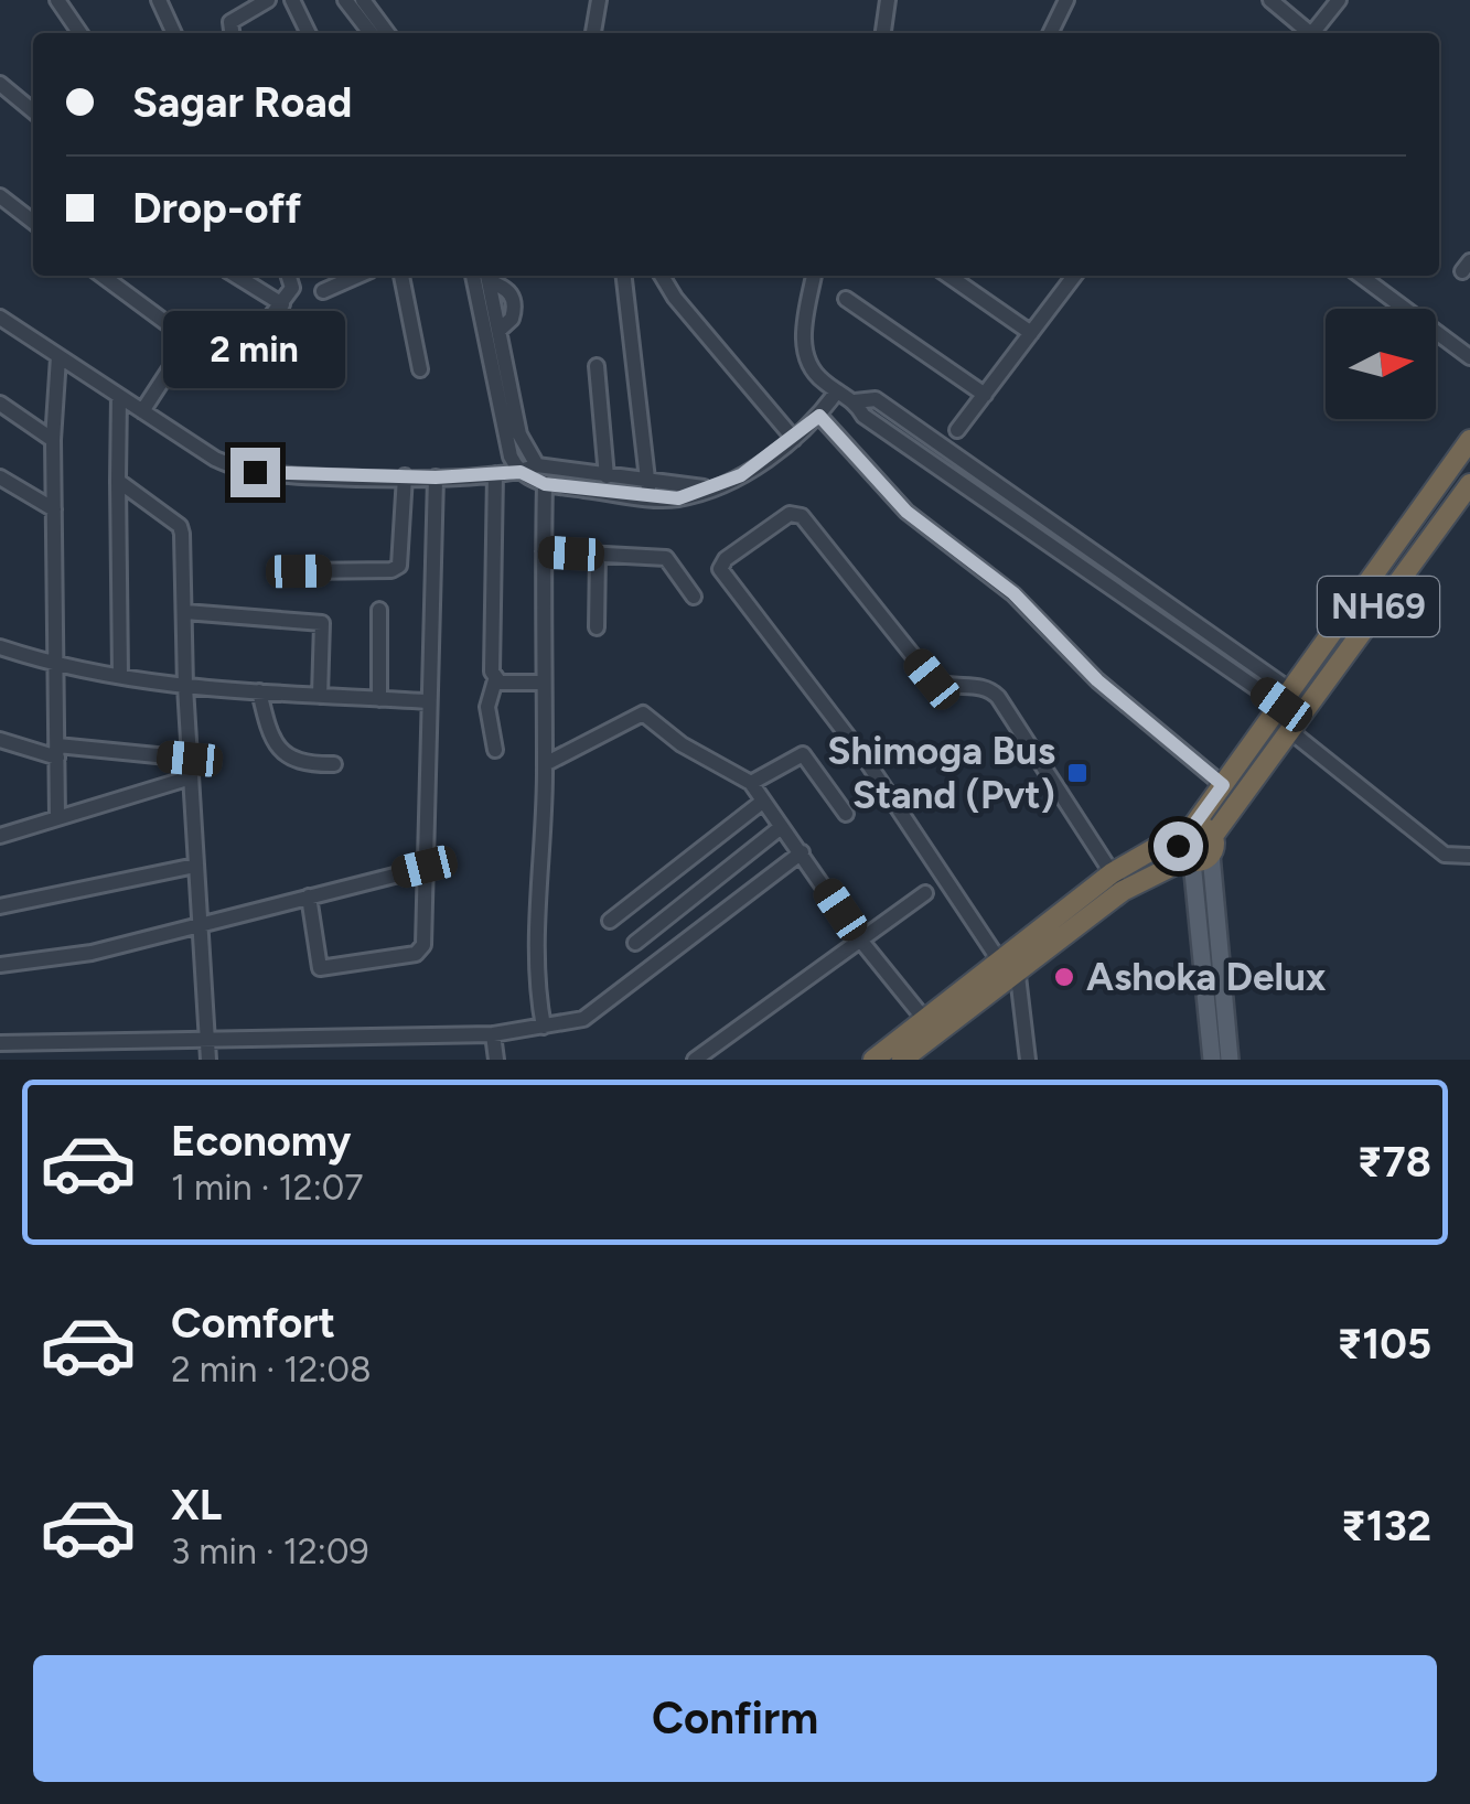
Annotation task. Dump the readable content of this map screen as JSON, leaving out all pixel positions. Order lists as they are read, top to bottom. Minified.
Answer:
{"streets":{"highway":["NH69"]},"places":{"transit":["Shimoga Bus Stand (Pvt)"],"other":["Ashoka Delux"]},"north":"right","page":{"banner":["Sagar Road","Drop-off"],"bubble":"2 min","list":[{"name":"Economy","note":"1 min · 12:07","value":"₹78"},{"name":"Comfort","note":"2 min · 12:08","value":"₹105"},{"name":"XL","note":"3 min · 12:09","value":"₹132"}],"buttons":"Confirm"}}
